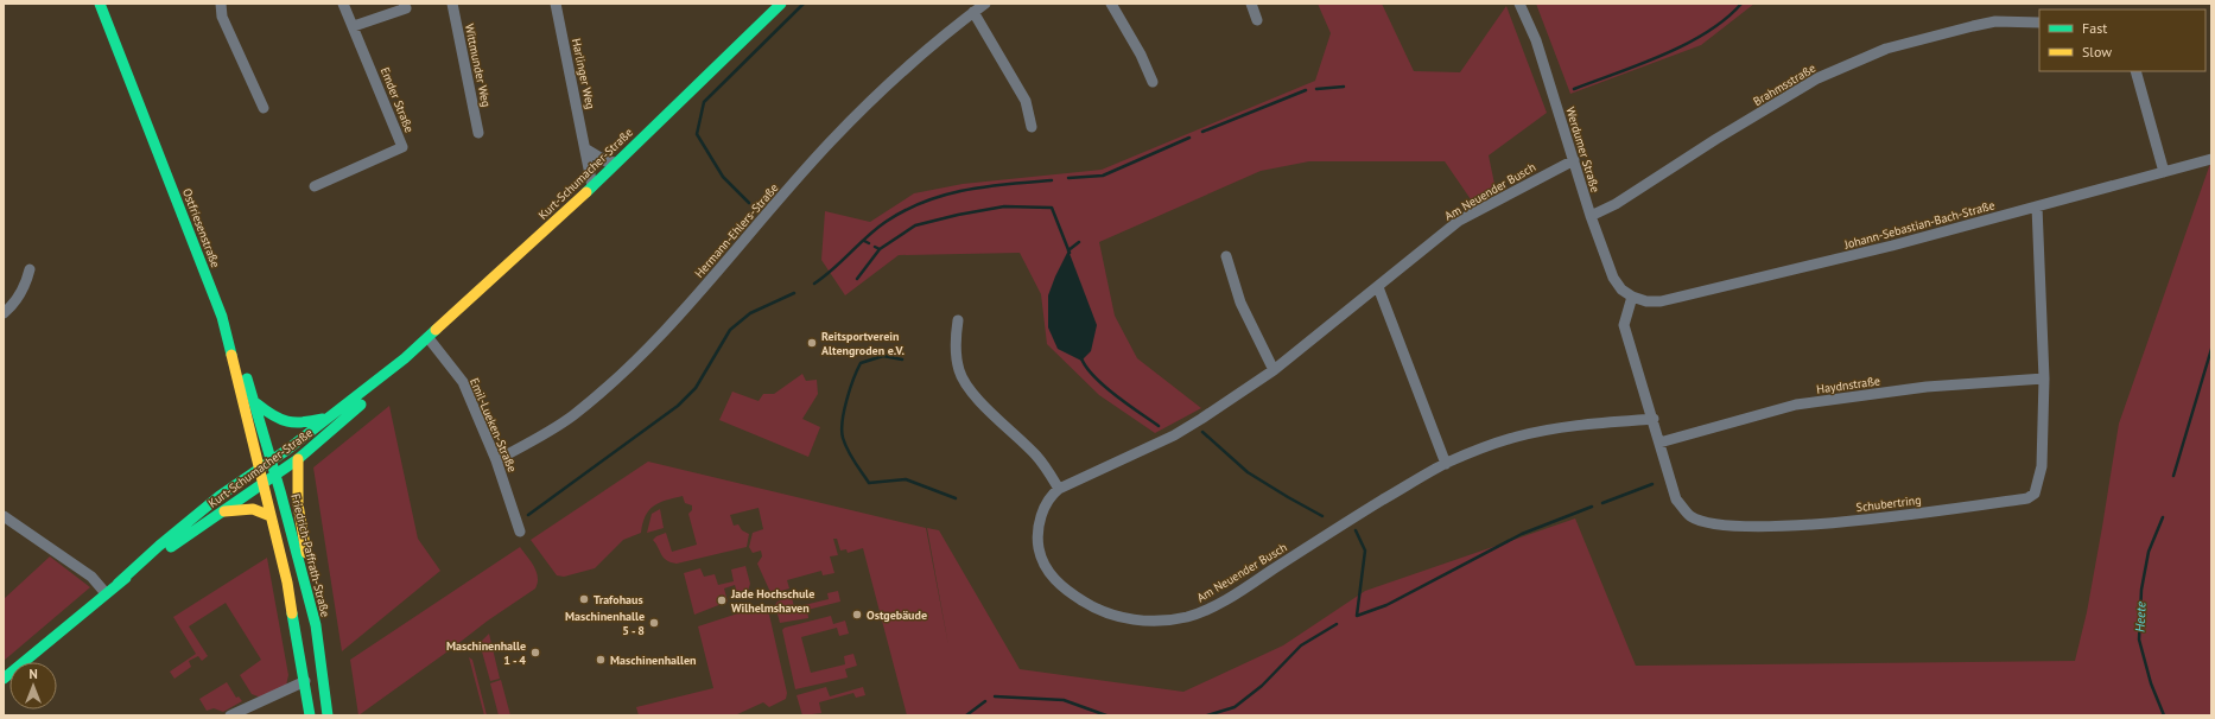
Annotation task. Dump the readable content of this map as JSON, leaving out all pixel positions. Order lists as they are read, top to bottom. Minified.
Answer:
{"streets":{"main road":["Kurt-Schumacher-Straße","Ostfriesenstraße","Friedrich-Paffrath-Straße"],"street":["Wittmunder Weg","Harlinger Weg","Brahmsstraße","Emder Straße","Werdumer Straße","Am Neuender Busch","Johann-Sebastian-Bach-Straße","Hermann-Ehlers-Straße","Haydnstraße","Emil-Lueken-Straße","Schubertring"]},"crossings":[["Harlinger Weg","Kurt-Schumacher-Straße"],["Brahmsstraße","Werdumer Straße"],["Werdumer Straße","Am Neuender Busch"],["Werdumer Straße","Johann-Sebastian-Bach-Straße"],["Werdumer Straße","Schubertring"],["Kurt-Schumacher-Straße","Ostfriesenstraße"],["Kurt-Schumacher-Straße","Emil-Lueken-Straße"],["Kurt-Schumacher-Straße","Friedrich-Paffrath-Straße"],["Am Neuender Busch","Schubertring"],["Johann-Sebastian-Bach-Straße","Schubertring"],["Ostfriesenstraße","Friedrich-Paffrath-Straße"],["Hermann-Ehlers-Straße","Emil-Lueken-Straße"],["Haydnstraße","Schubertring"]],"water":["Heete"],"places":["Reitsportverein Altengroden e.V.","Trafohaus","Jade Hochschule Wilhelmshaven","Ostgebäude","Maschinenhalle 5 - 8","Maschinenhalle 1 - 4","Maschinenhallen"],"legend":["Fast","Slow"],"north":"top"}
